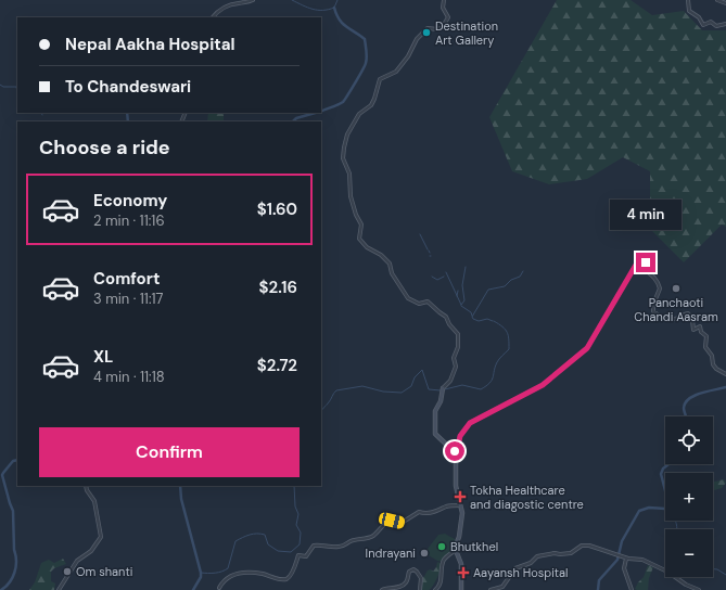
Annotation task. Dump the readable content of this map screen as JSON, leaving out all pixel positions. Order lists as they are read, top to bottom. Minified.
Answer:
{"places":{"other":["Destination Art Gallery","Panchaoti Chandi Aasram","Bhutkhel","Indrayani","Om shanti"],"health":["Tokha Healthcare and diagostic centre","Aayansh Hospital"]},"page":{"banner":["Nepal Aakha Hospital","To Chandeswari"],"heading":"Choose a ride","list":[{"name":"Economy","note":"2 min · 11:16","value":"$1.60"},{"name":"Comfort","note":"3 min · 11:17","value":"$2.16"},{"name":"XL","note":"4 min · 11:18","value":"$2.72"}],"bubble":"4 min","map_buttons":["+","−"],"buttons":"Confirm"}}
